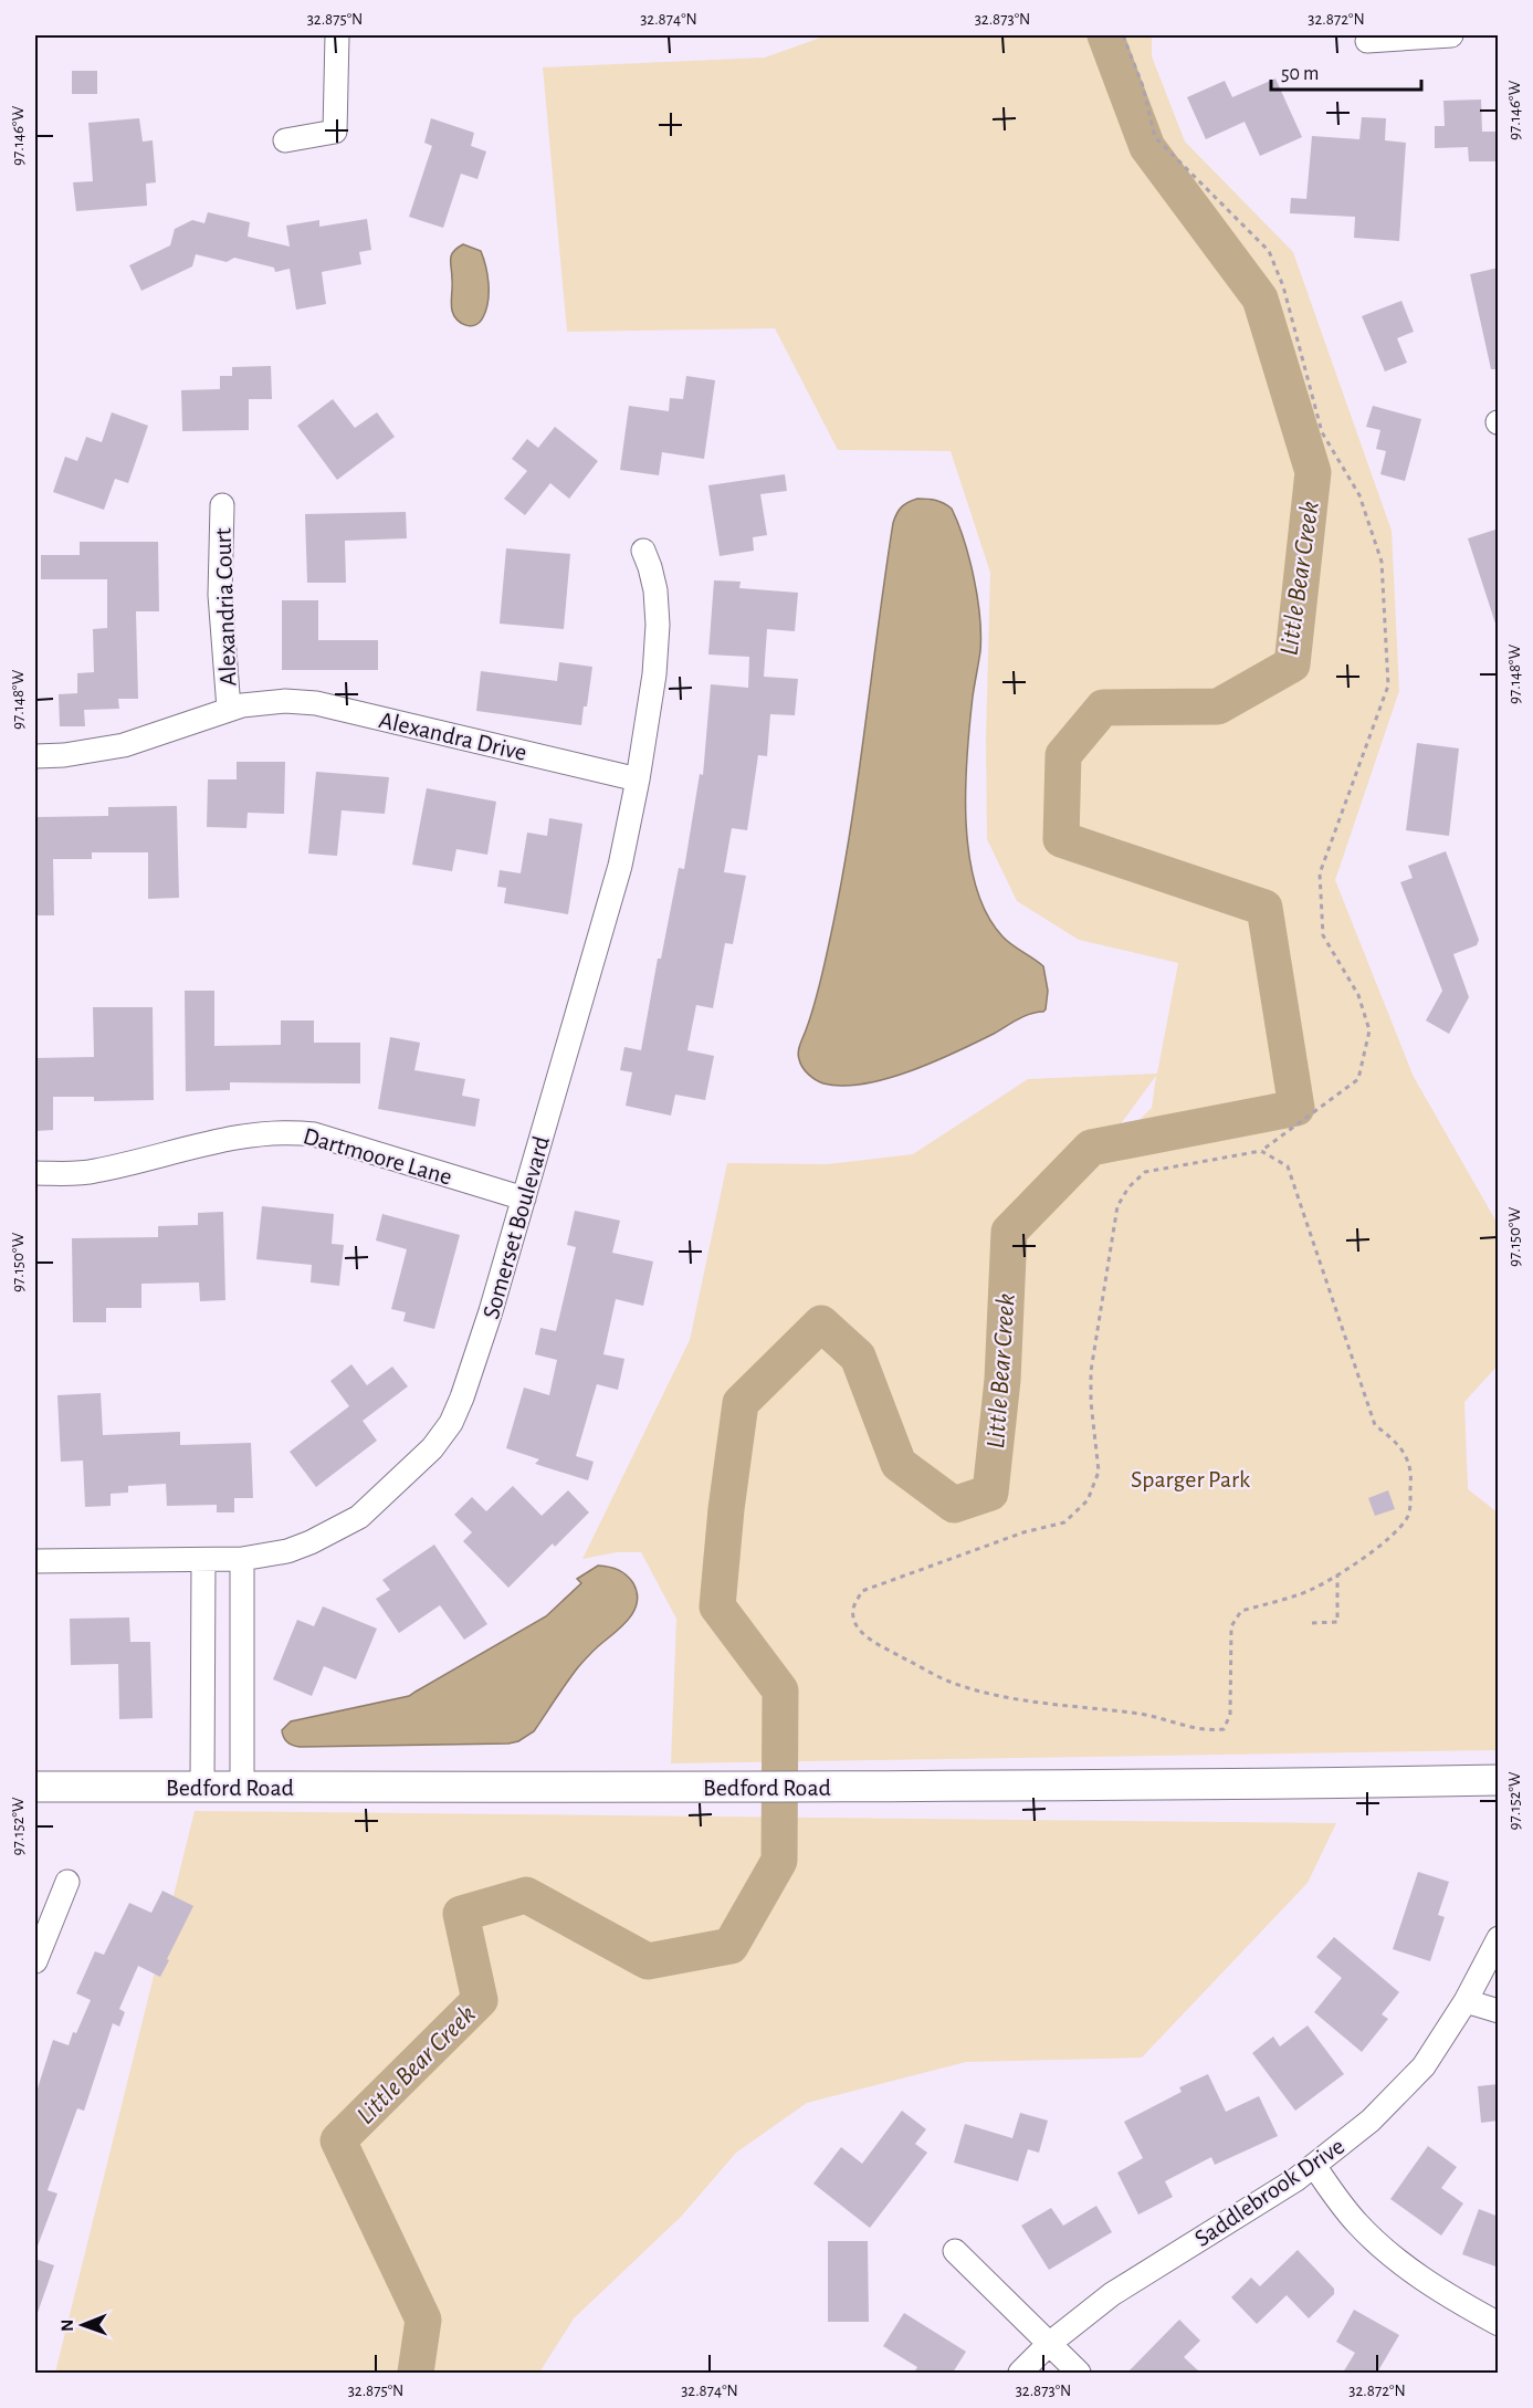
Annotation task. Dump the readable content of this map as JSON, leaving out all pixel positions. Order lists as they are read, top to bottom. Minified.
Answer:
{"streets":{"street":["Alexandria Court","Alexandra Drive","Dartmoore Lane","Somerset Boulevard","Bedford Road","Saddlebrook Drive"]},"crossings":[["Alexandria Court","Alexandra Drive"],["Alexandra Drive","Somerset Boulevard"],["Dartmoore Lane","Somerset Boulevard"]],"water":["Little Bear Creek"],"parks":["Sparger Park"],"scale_bar":"50 m","north":"left","coordinates":["32.875°N","32.874°N","32.873°N","32.872°N","97.146°W","97.148°W","97.150°W","97.152°W"]}
